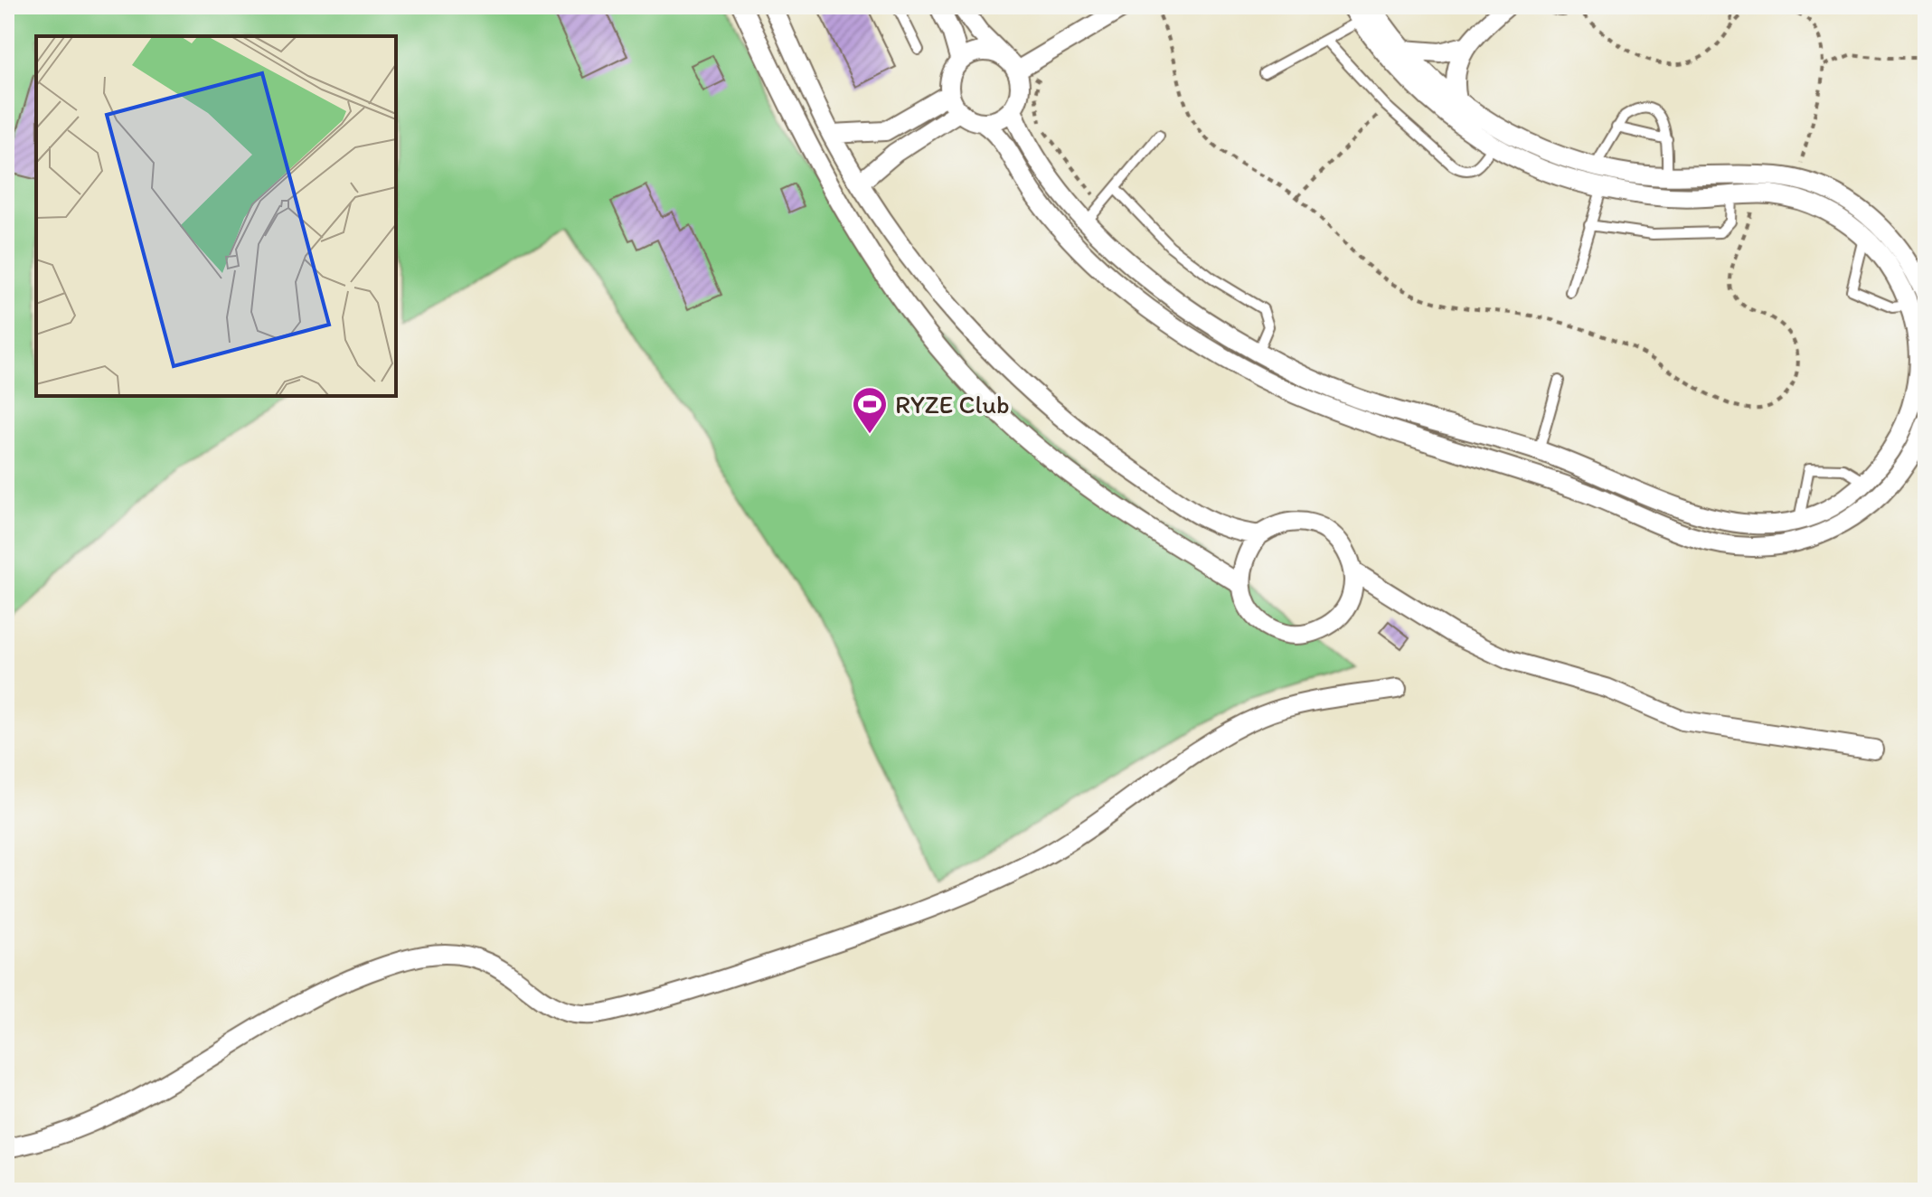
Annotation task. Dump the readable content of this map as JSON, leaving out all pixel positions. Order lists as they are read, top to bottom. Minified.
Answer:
{"places":{"sports":["RYZE Club"]}}
